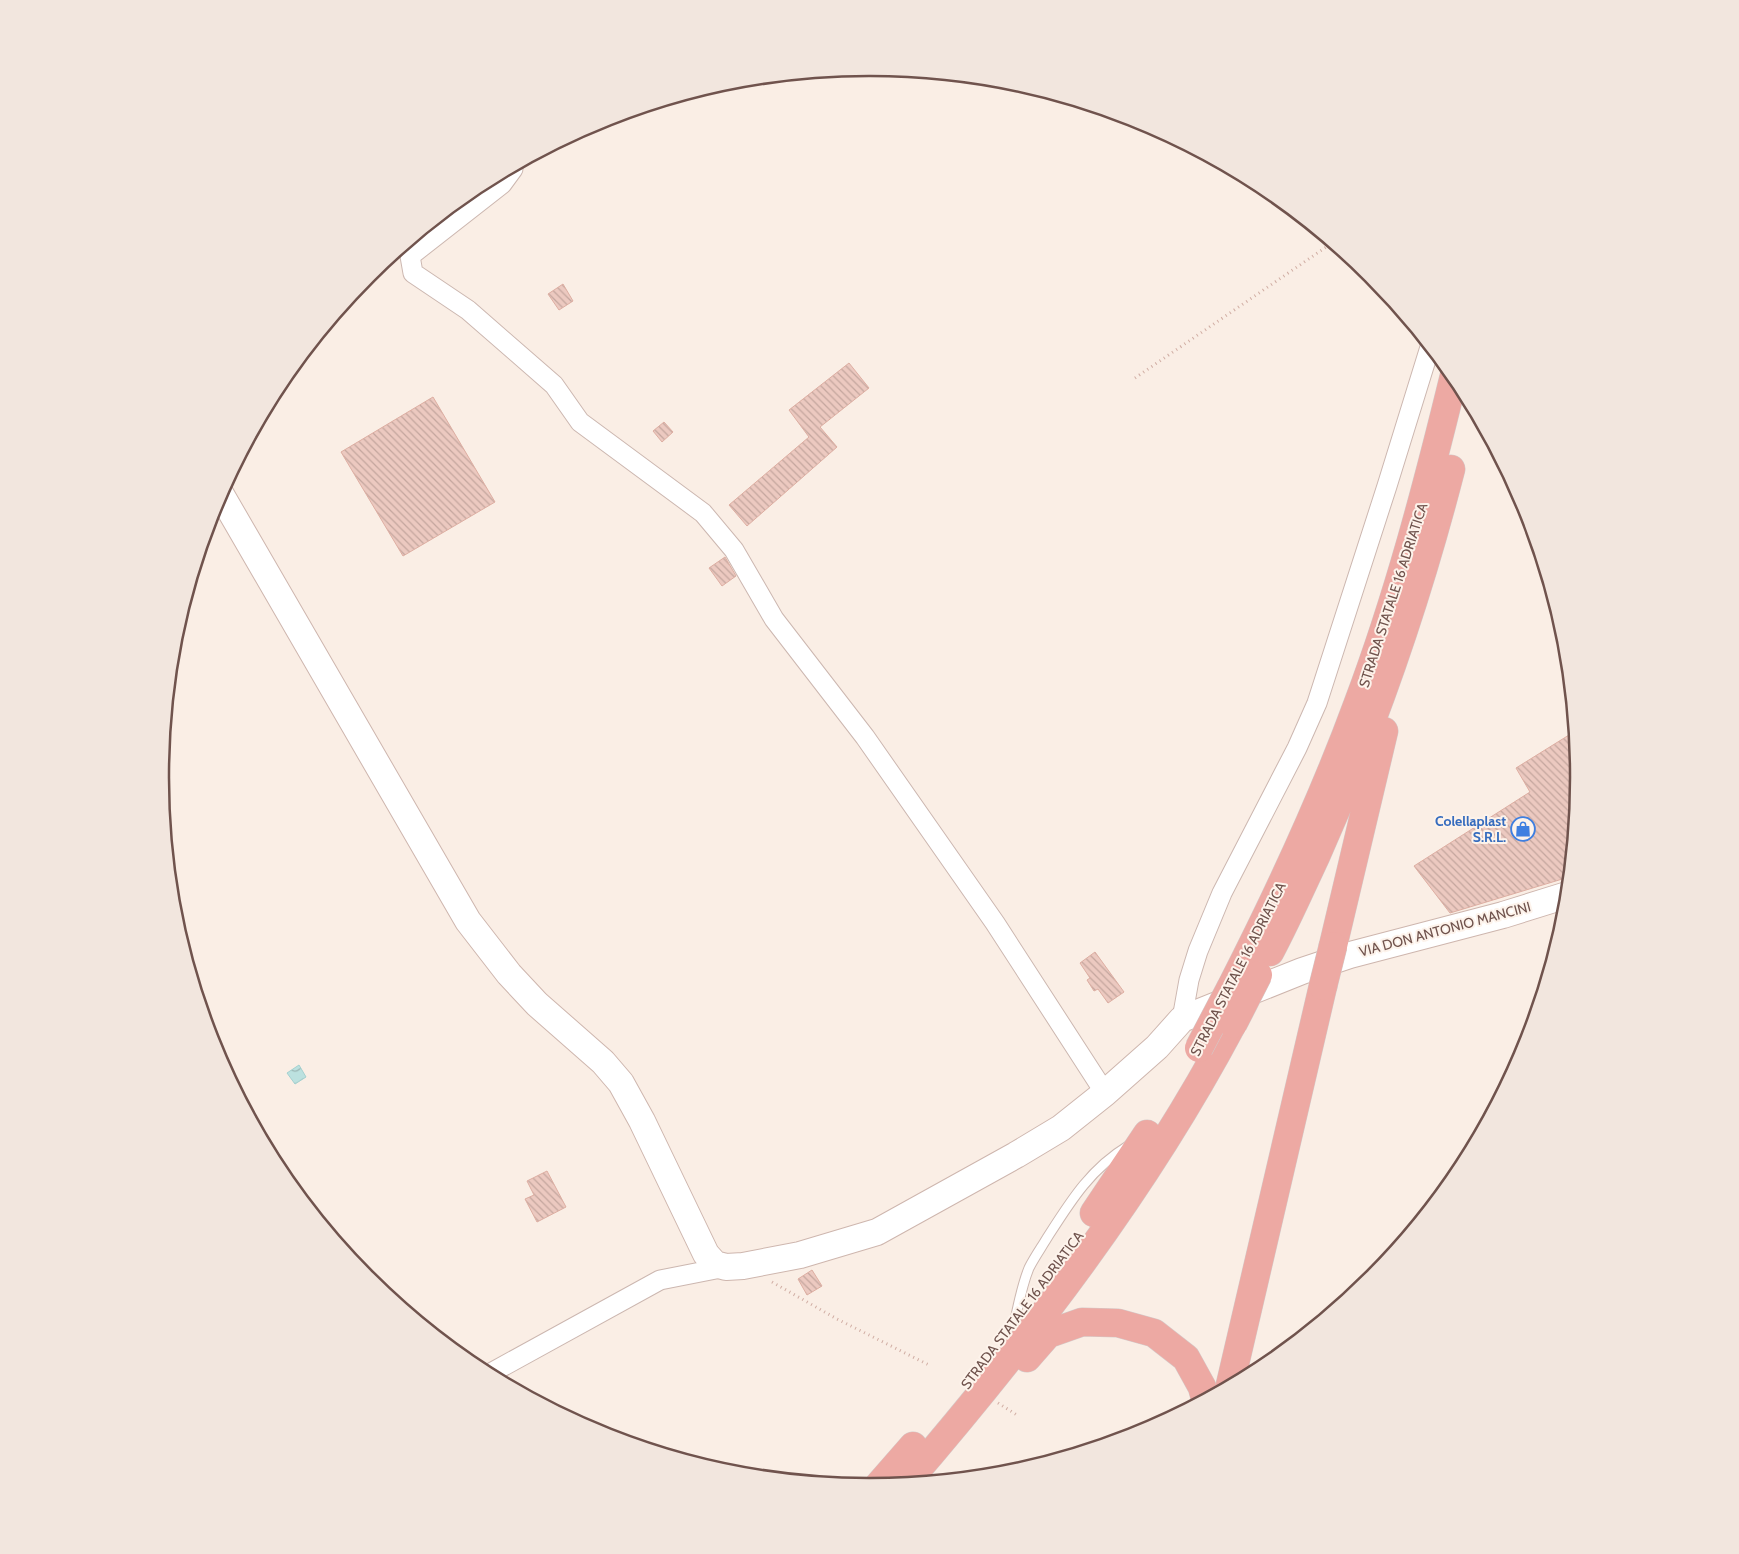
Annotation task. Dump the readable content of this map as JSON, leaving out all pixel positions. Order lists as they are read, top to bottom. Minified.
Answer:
{"streets":{"highway":["STRADA STATALE 16 ADRIATICA"],"street":["VIA DON ANTONIO MANCINI"]},"places":{"shop":["Colellaplast S.R.L."]}}
